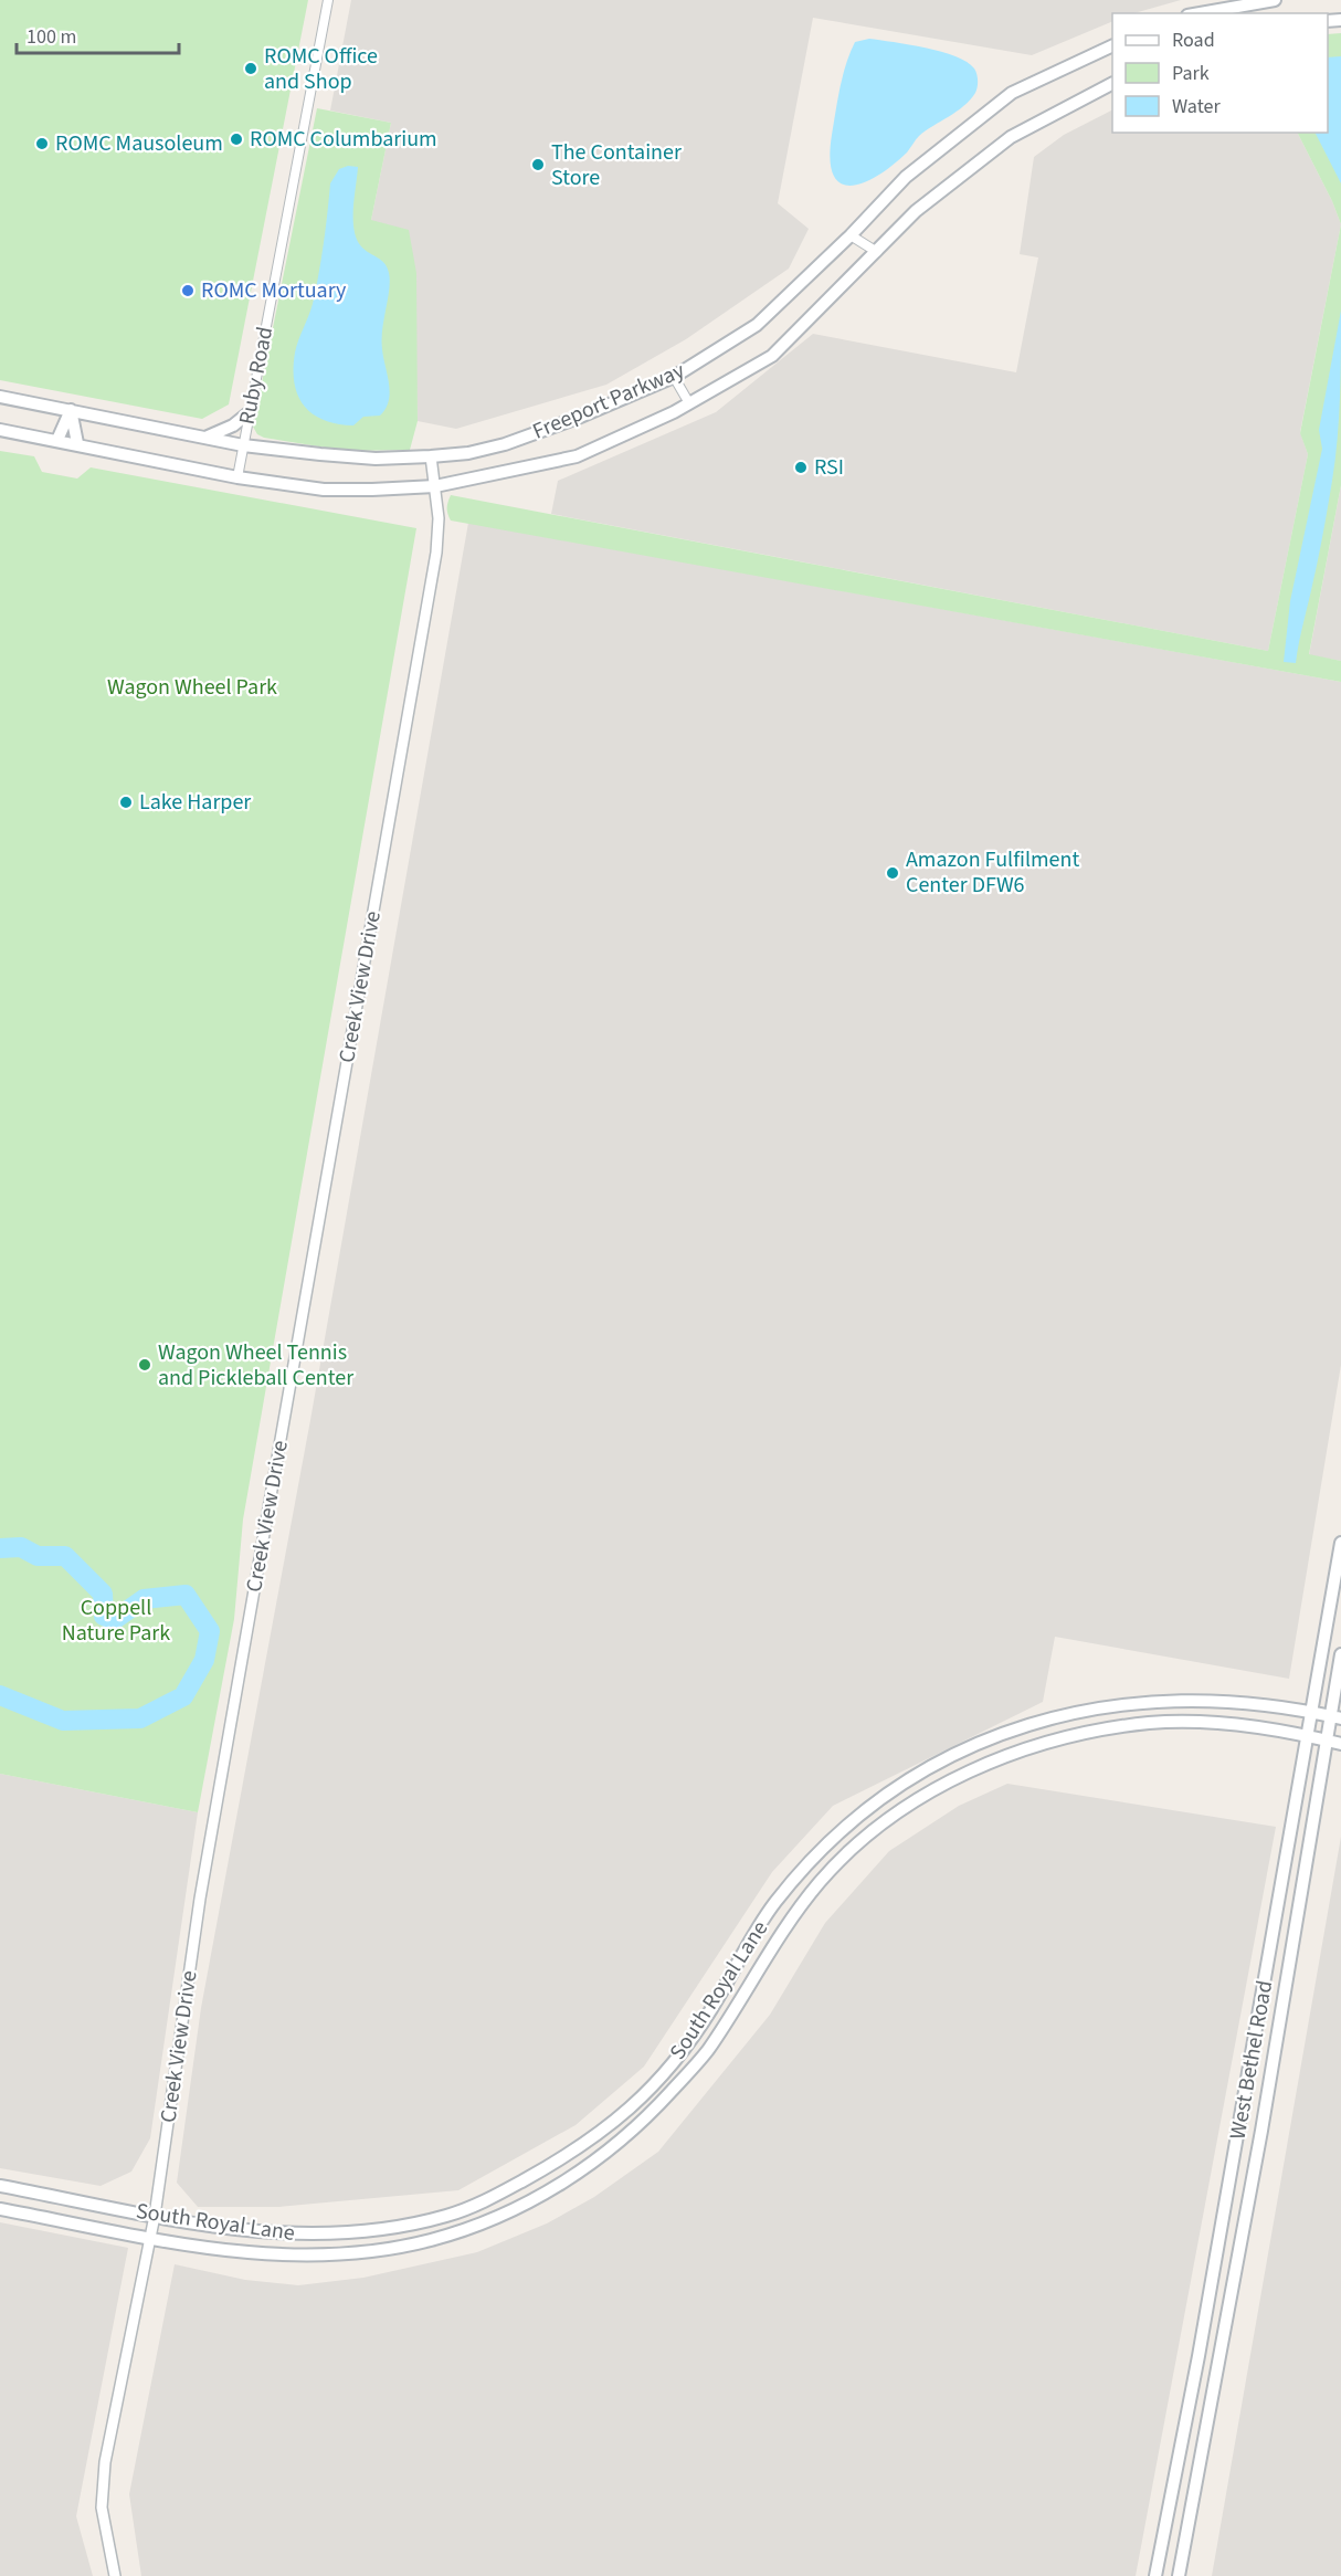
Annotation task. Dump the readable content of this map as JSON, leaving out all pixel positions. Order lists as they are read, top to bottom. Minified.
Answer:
{"streets":{"main road":["Freeport Parkway","South Royal Lane","West Bethel Road"],"street":["Ruby Road","Creek View Drive"]},"crossings":[["Ruby Road","Freeport Parkway"],["Freeport Parkway","Creek View Drive"],["Creek View Drive","South Royal Lane"],["South Royal Lane","West Bethel Road"]],"parks":["Wagon Wheel Park","Coppell Nature Park"],"places":["ROMC Office and Shop","ROMC Columbarium","ROMC Mausoleum","The Container Store","ROMC Mortuary","RSI","Lake Harper","Amazon Fulfilment Center DFW6","Wagon Wheel Tennis and Pickleball Center"],"legend":["Road","Park","Water"],"scale_bar":"100 m"}
